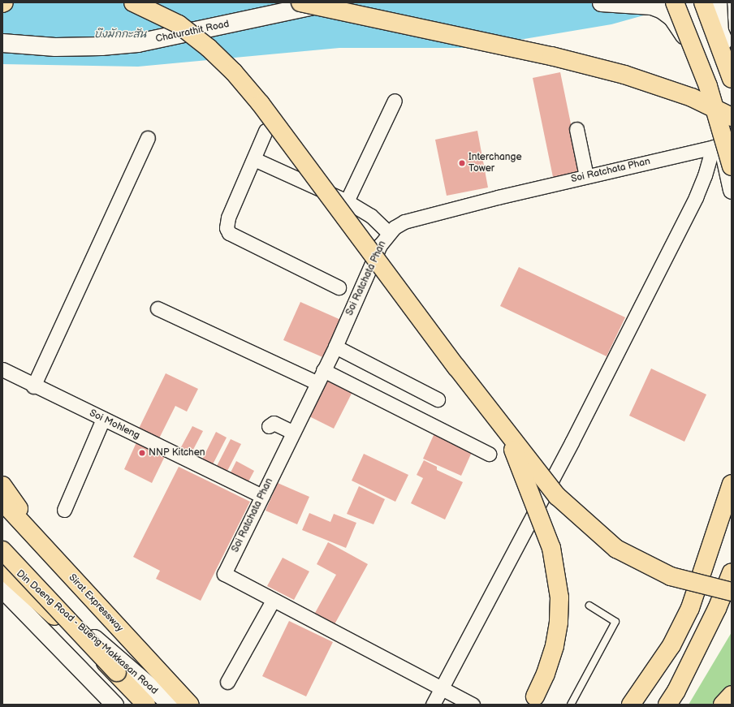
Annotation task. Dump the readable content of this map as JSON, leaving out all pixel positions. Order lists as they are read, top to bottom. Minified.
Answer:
{"streets":{"highway":["Sirat Expressway"],"main road":["Chaturathit Road"],"street":["Soi Ratchata Phan","Soi Mohleng","Din Daeng Road - Bueng Makkasan Road"]},"crossings":[["Soi Ratchata Phan","Soi Mohleng"]],"water":["บึงมักกะสัน"],"places":["Interchange Tower","NNP Kitchen"]}
